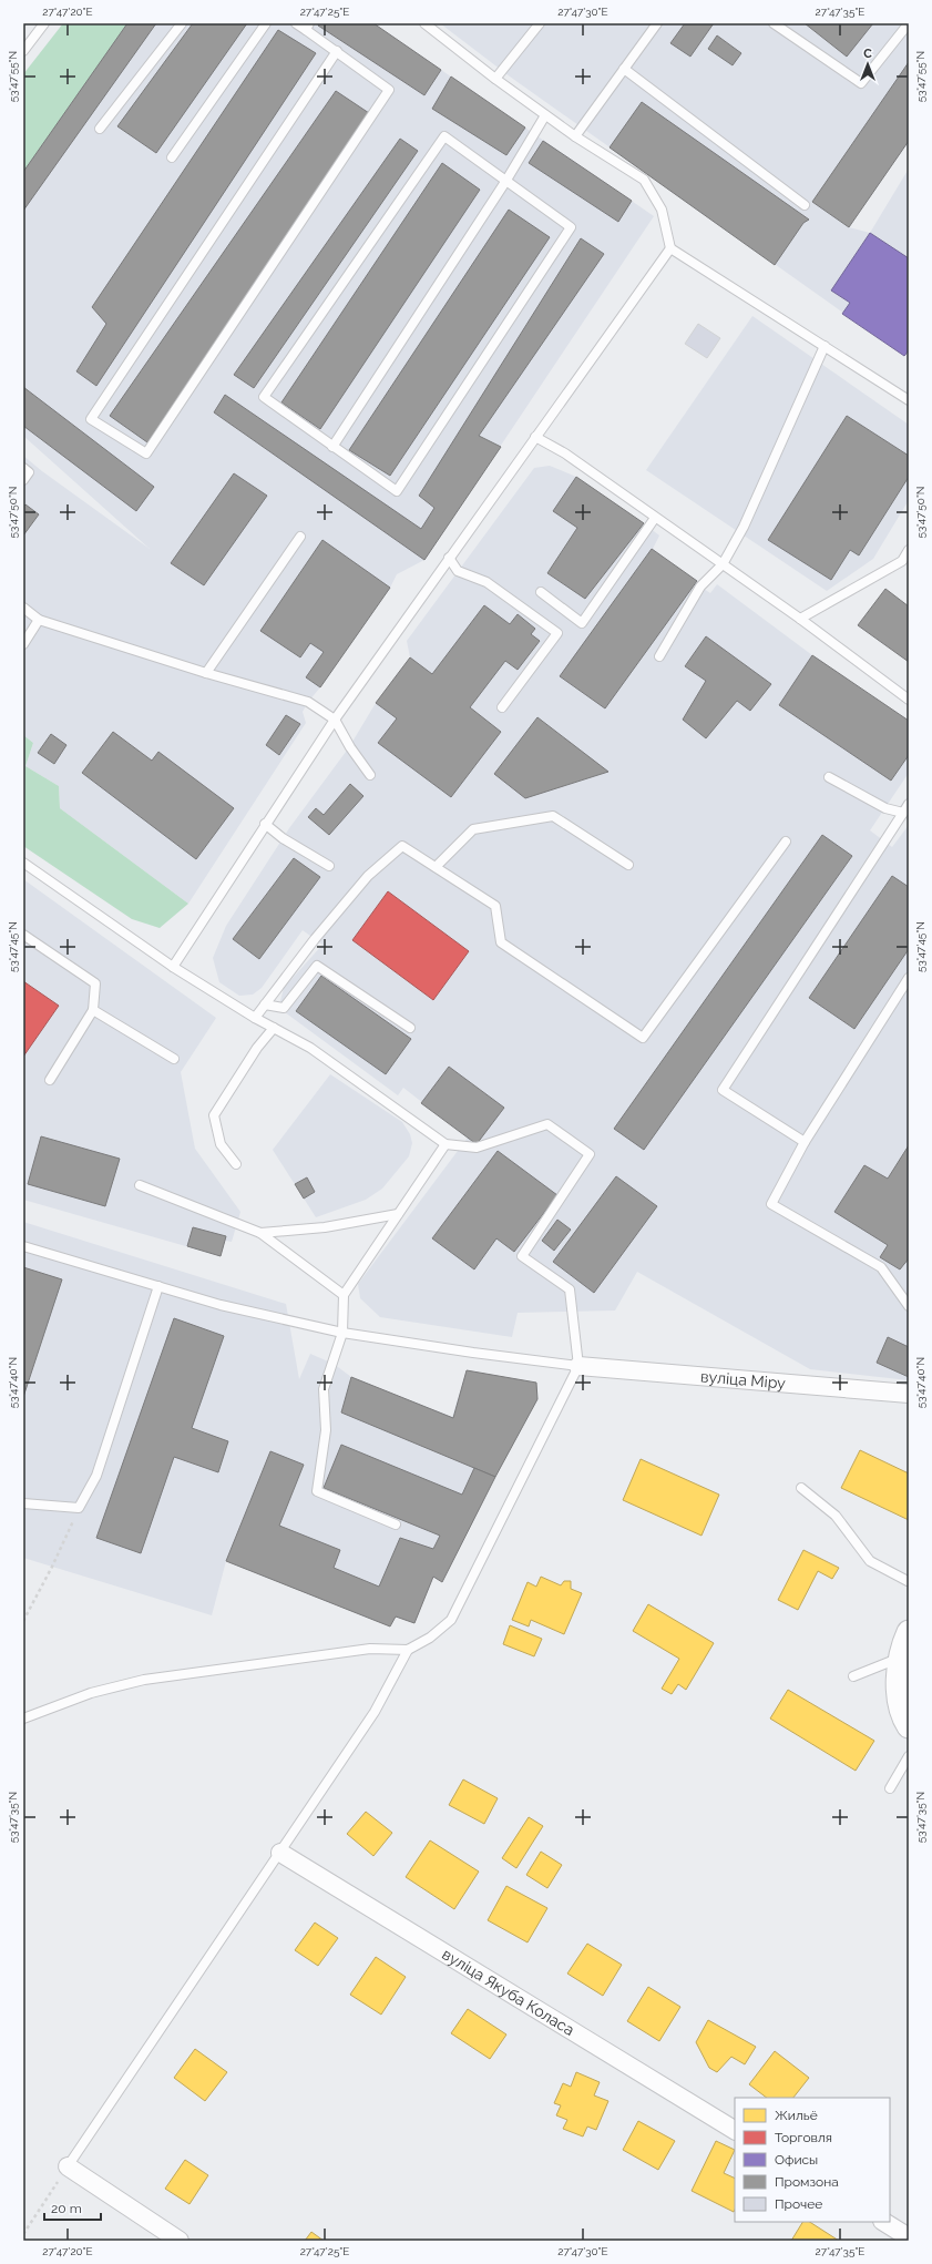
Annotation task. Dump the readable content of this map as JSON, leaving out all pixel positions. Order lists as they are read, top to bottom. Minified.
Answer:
{"streets":{"street":["вуліца Міру","вуліца Якуба Коласа"]},"legend":["Жильё","Торговля","Офисы","Промзона","Прочее"],"scale_bar":"20 m","north":"top","coordinates":["27°47'20\"E","27°47'25\"E","27°47'30\"E","27°47'35\"E","53°47'55\"N","53°47'50\"N","53°47'45\"N","53°47'40\"N","53°47'35\"N"]}
